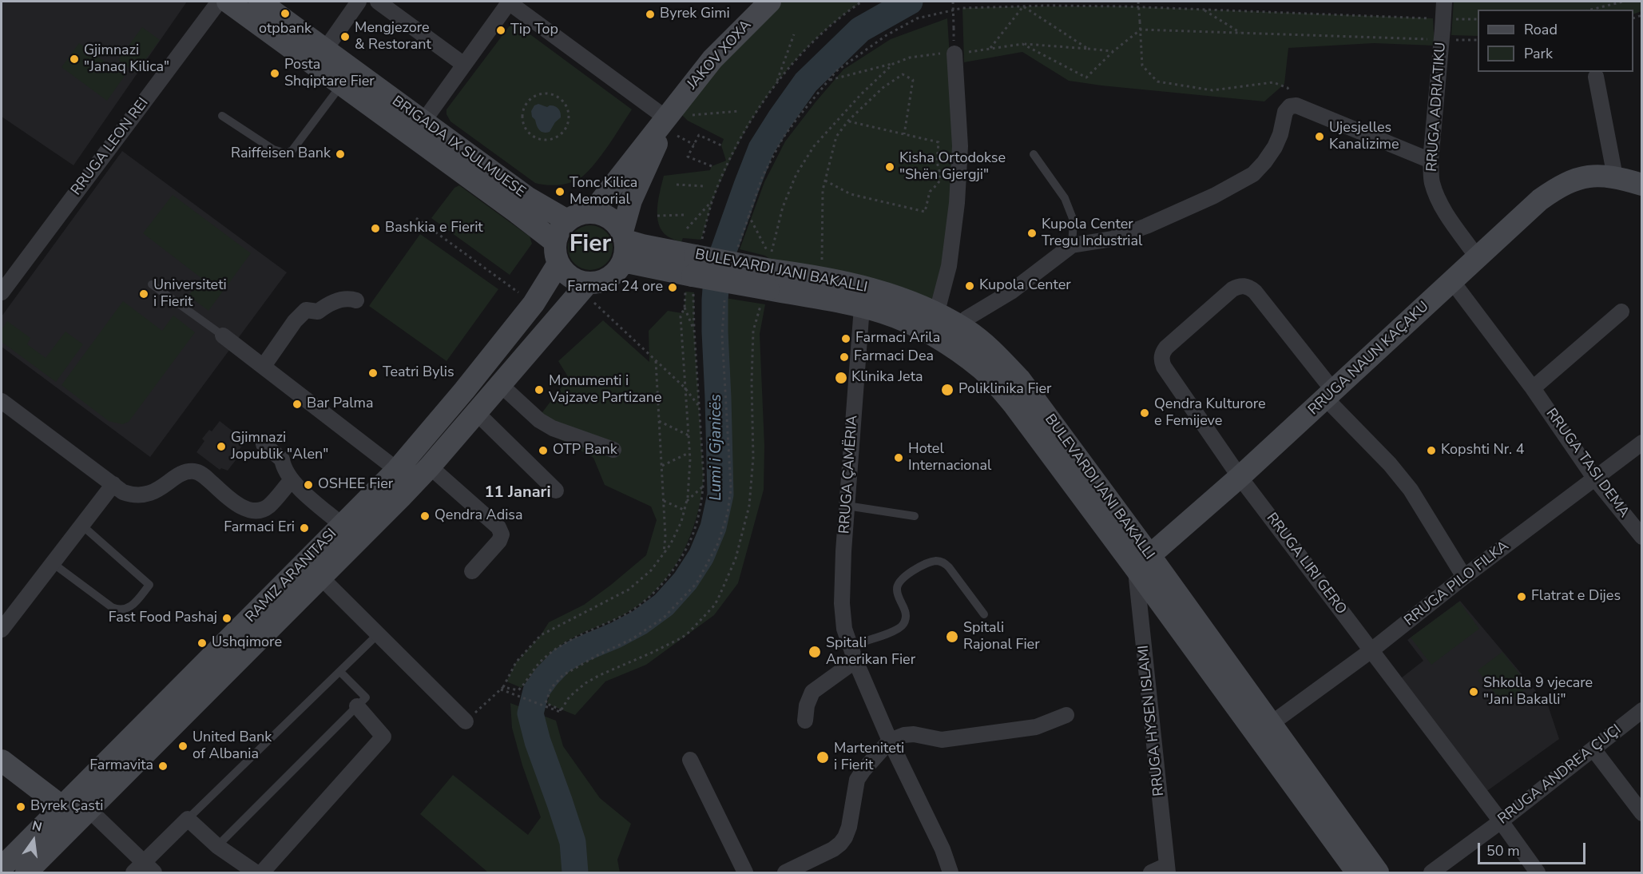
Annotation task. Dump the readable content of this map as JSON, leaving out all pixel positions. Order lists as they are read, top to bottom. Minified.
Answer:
{"streets":{"main road":["JAKOV XOXA","BRIGADA IX SULMUESE","BULEVARDI JANI BAKALLI","RRUGA NAUN KAÇAKU","RAMIZ ARANITASI"],"street":["RRUGA ADRIATIKU","RRUGA LEON REI","RRUGA TASI DEMA","RRUGA ÇAMËRIA","RRUGA LIRI GERO","RRUGA PILO FILKA","RRUGA HYSEN ISLAMI","RRUGA ANDREA ÇUÇI"]},"crossings":[["JAKOV XOXA","BRIGADA IX SULMUESE"],["JAKOV XOXA","BULEVARDI JANI BAKALLI"],["JAKOV XOXA","RAMIZ ARANITASI"],["RRUGA ADRIATIKU","RRUGA NAUN KAÇAKU"],["BRIGADA IX SULMUESE","BULEVARDI JANI BAKALLI"],["BRIGADA IX SULMUESE","RAMIZ ARANITASI"],["BULEVARDI JANI BAKALLI","RRUGA NAUN KAÇAKU"],["BULEVARDI JANI BAKALLI","RRUGA ÇAMËRIA"],["BULEVARDI JANI BAKALLI","RAMIZ ARANITASI"],["BULEVARDI JANI BAKALLI","RRUGA PILO FILKA"],["BULEVARDI JANI BAKALLI","RRUGA HYSEN ISLAMI"],["RRUGA NAUN KAÇAKU","RRUGA TASI DEMA"],["RRUGA NAUN KAÇAKU","RRUGA LIRI GERO"],["RRUGA NAUN KAÇAKU","RRUGA HYSEN ISLAMI"],["RRUGA TASI DEMA","RRUGA PILO FILKA"],["RRUGA LIRI GERO","RRUGA PILO FILKA"],["RRUGA LIRI GERO","RRUGA ANDREA ÇUÇI"]],"districts":["Fier","11 Janari"],"water":["Lumi i Gjanicës"],"places":["otpbank","Byrek Gimi","Tip Top","Mengjezore & Restorant","Gjimnazi \"Janaq Kilica\"","Posta Shqiptare Fier","Ujesjelles Kanalizime","Raiffeisen Bank","Kisha Ortodokse \"Shën Gjergji\"","Tonc Kilica Memorial","Bashkia e Fierit","Kupola Center Tregu Industrial","Kupola Center","Farmaci 24 ore","Universiteti i Fierit","Farmaci Arila","Farmaci Dea","Teatri Bylis","Klinika Jeta","Monumenti i Vajzave Partizane","Poliklinika Fier","Bar Palma","Qendra Kulturore e Femijeve","Gjimnazi Jopublik \"Alen\"","OTP Bank","Kopshti Nr. 4","Hotel Internacional","OSHEE Fier","Qendra Adisa","Farmaci Eri","Flatrat e Dijes","Fast Food Pashaj","Spitali Rajonal Fier","Ushqimore","Spitali Amerikan Fier","Shkolla 9 vjecare \"Jani Bakalli\"","United Bank of Albania","Marteniteti i Fierit","Farmavita","Byrek Çasti"],"legend":["Road","Park"],"scale_bar":"50 m","north":"top"}
